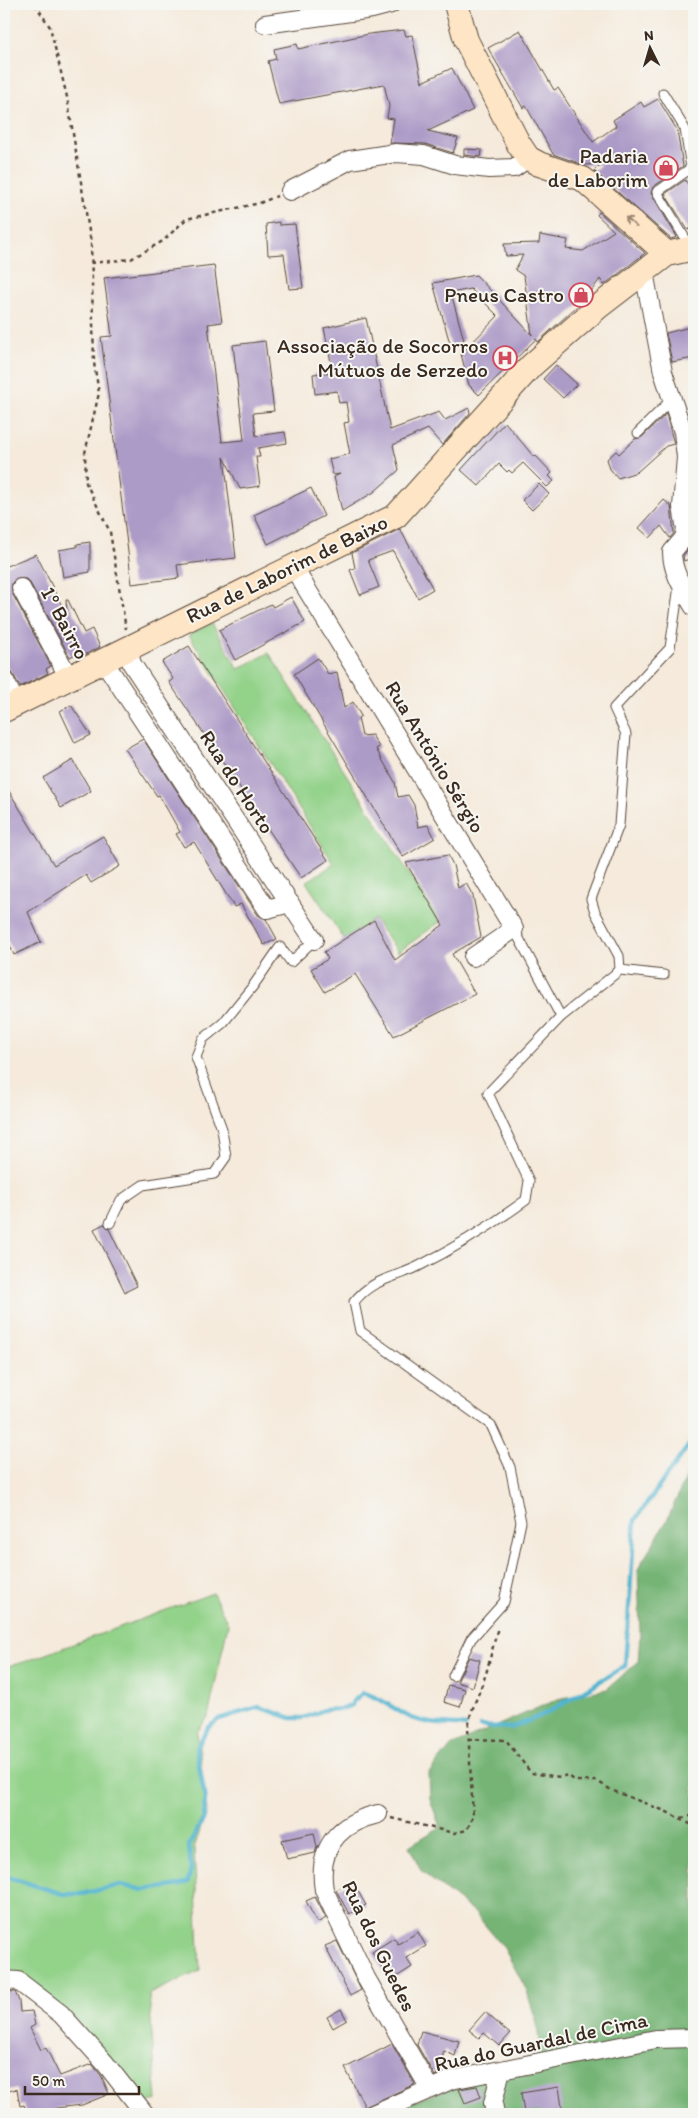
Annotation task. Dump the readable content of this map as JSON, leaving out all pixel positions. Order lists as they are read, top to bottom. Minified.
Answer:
{"streets":{"main road":["Rua de Laborim de Baixo"],"street":["1º Bairro","Rua António Sérgio","Rua do Horto","Rua dos Guedes","Rua do Guardal de Cima"]},"crossings":[["Rua de Laborim de Baixo","1º Bairro"],["Rua de Laborim de Baixo","Rua António Sérgio"],["Rua de Laborim de Baixo","Rua do Horto"],["Rua dos Guedes","Rua do Guardal de Cima"]],"places":{"shop":["Padaria de Laborim","Pneus Castro"],"hospital":["Associação de Socorros Mútuos de Serzedo"]},"scale_bar":"50 m","north":"top"}
